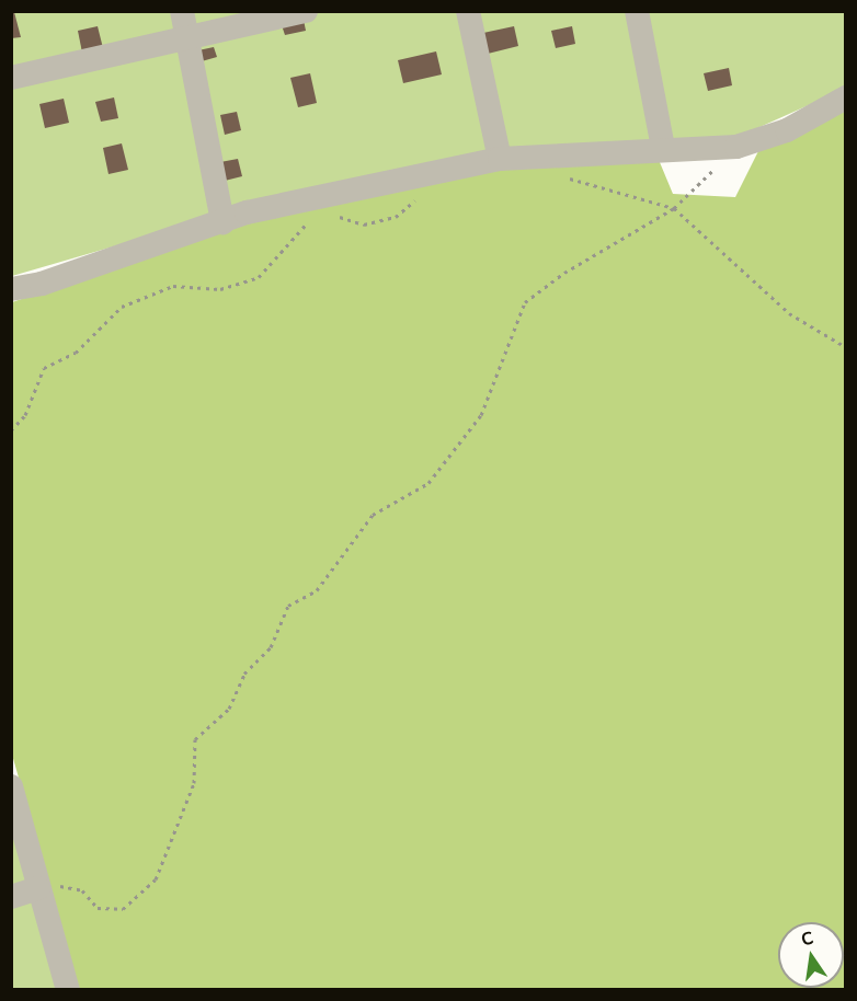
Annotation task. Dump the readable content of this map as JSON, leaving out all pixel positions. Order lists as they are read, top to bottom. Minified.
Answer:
{"north":"top"}
